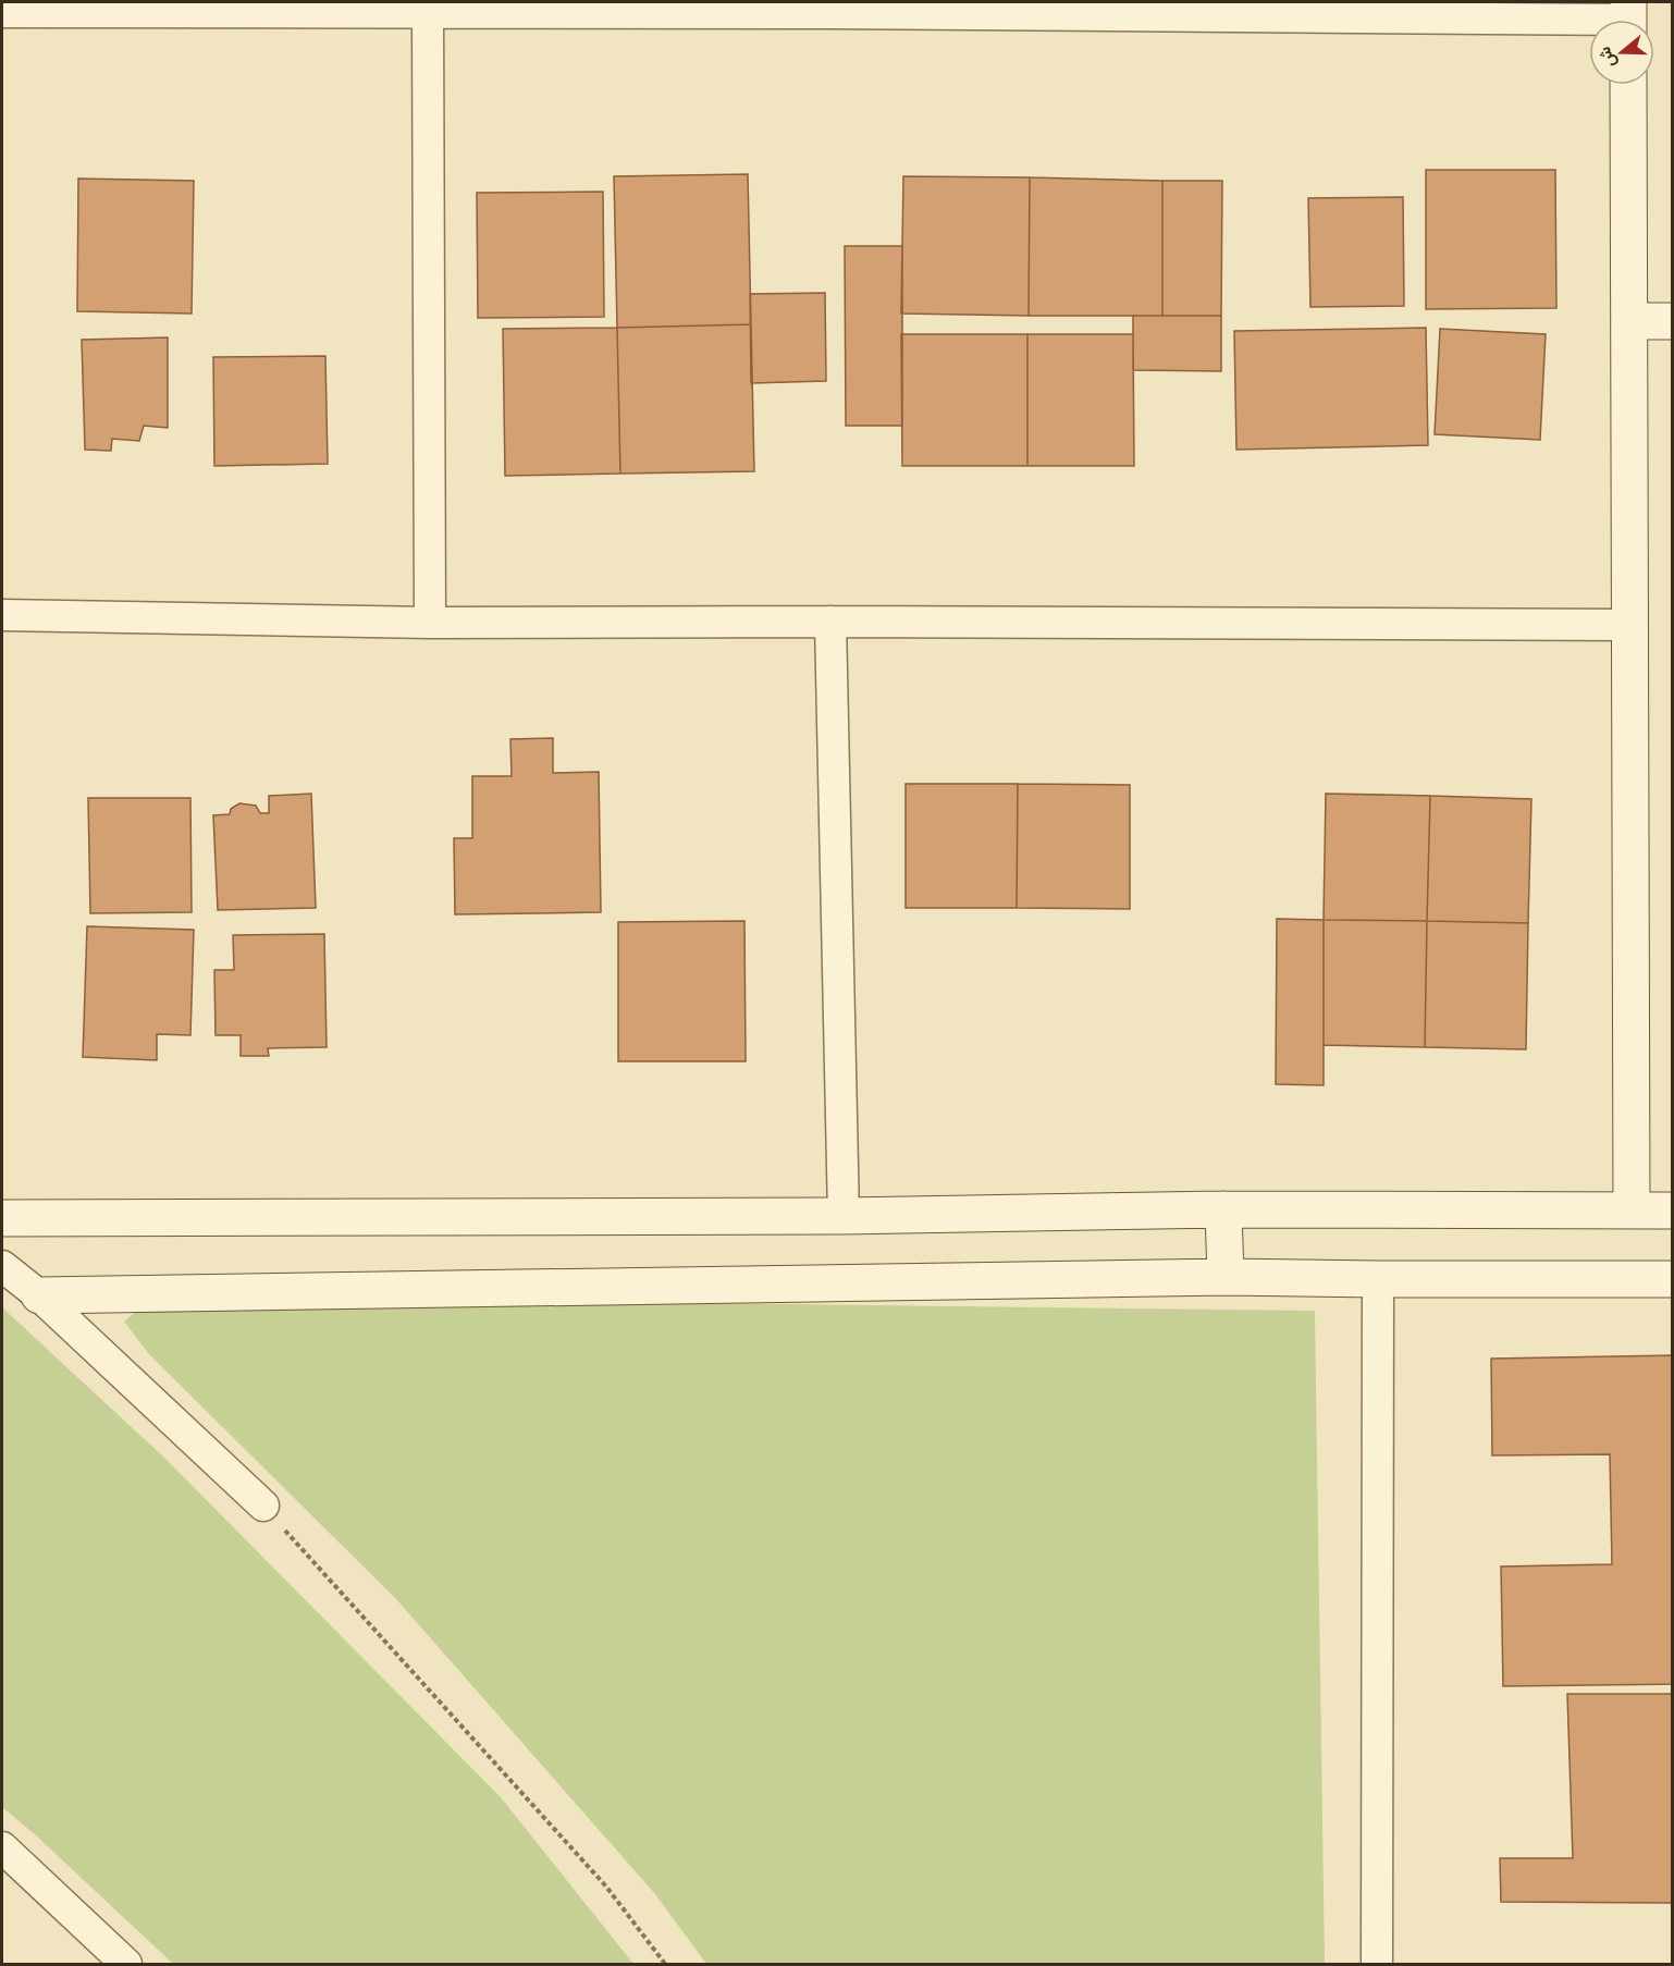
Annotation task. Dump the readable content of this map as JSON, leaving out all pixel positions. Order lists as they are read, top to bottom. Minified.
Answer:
{"north":"left"}
